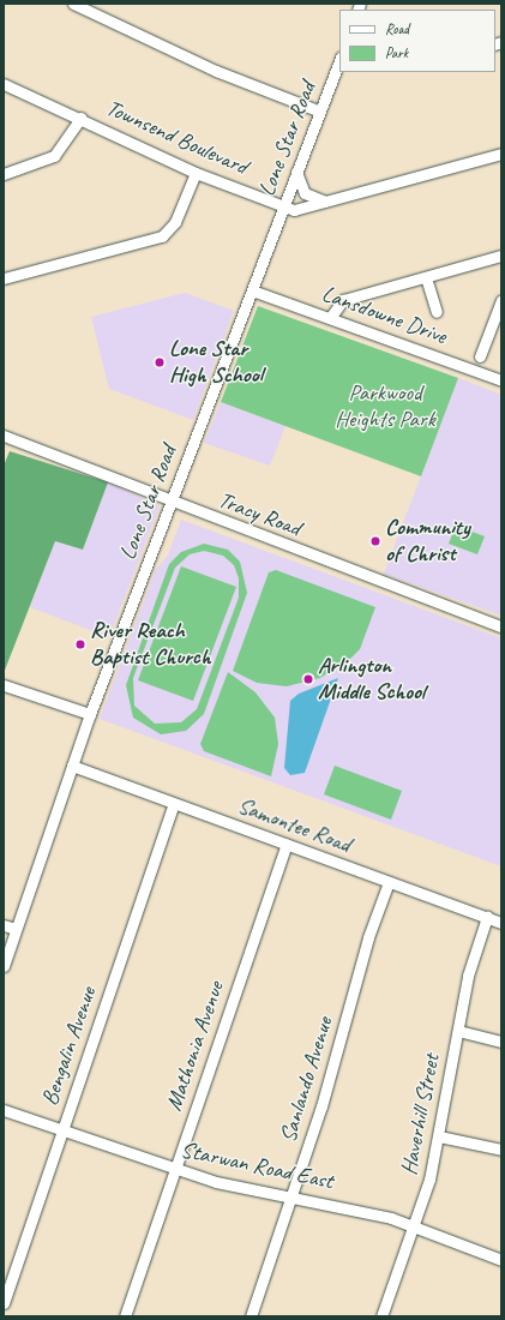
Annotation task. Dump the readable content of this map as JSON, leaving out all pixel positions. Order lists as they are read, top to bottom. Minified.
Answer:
{"streets":{"street":["Townsend Boulevard","Lone Star Road","Lansdowne Drive","Tracy Road","Samontee Road","Bengalin Avenue","Mathonia Avenue","Sanlando Avenue","Haverhill Street","Starwan Road East"]},"crossings":[["Townsend Boulevard","Lone Star Road"],["Lone Star Road","Lansdowne Drive"],["Lone Star Road","Tracy Road"],["Lone Star Road","Samontee Road"],["Samontee Road","Bengalin Avenue"],["Samontee Road","Mathonia Avenue"],["Samontee Road","Sanlando Avenue"],["Samontee Road","Haverhill Street"],["Bengalin Avenue","Starwan Road East"],["Mathonia Avenue","Starwan Road East"],["Sanlando Avenue","Starwan Road East"],["Haverhill Street","Starwan Road East"]],"parks":["Parkwood Heights Park"],"places":["Lone Star High School","Community of Christ","River Reach Baptist Church","Arlington Middle School"],"legend":["Road","Park"]}
